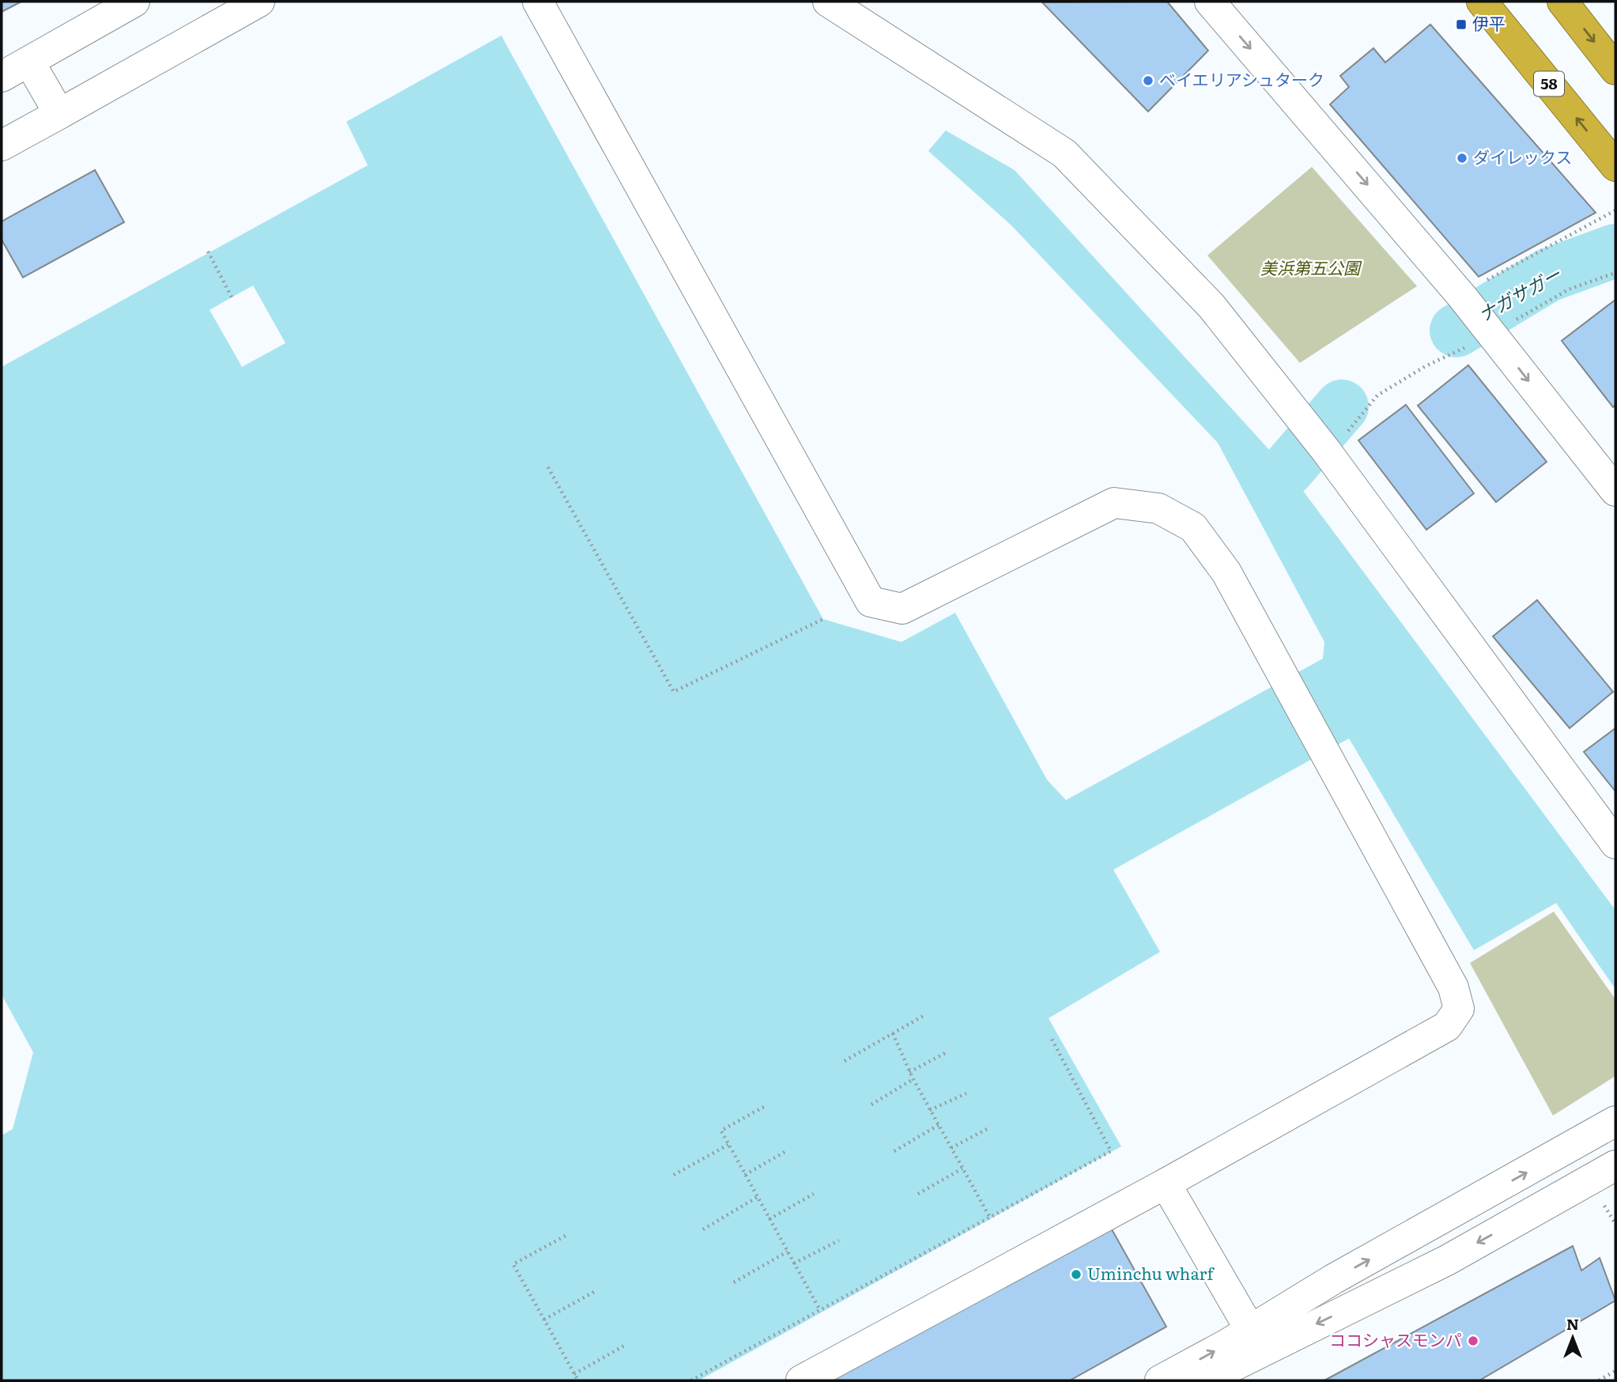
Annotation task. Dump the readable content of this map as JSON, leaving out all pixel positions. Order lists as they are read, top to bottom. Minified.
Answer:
{"streets":{"highway":["58"]},"water":["ナガサガー"],"parks":["美浜第五公園"],"places":{"transit":["伊平"],"other":["ベイエリアシュターク","ダイレックス","Uminchu wharf","ココシャスモンパ"]},"north":"top"}
